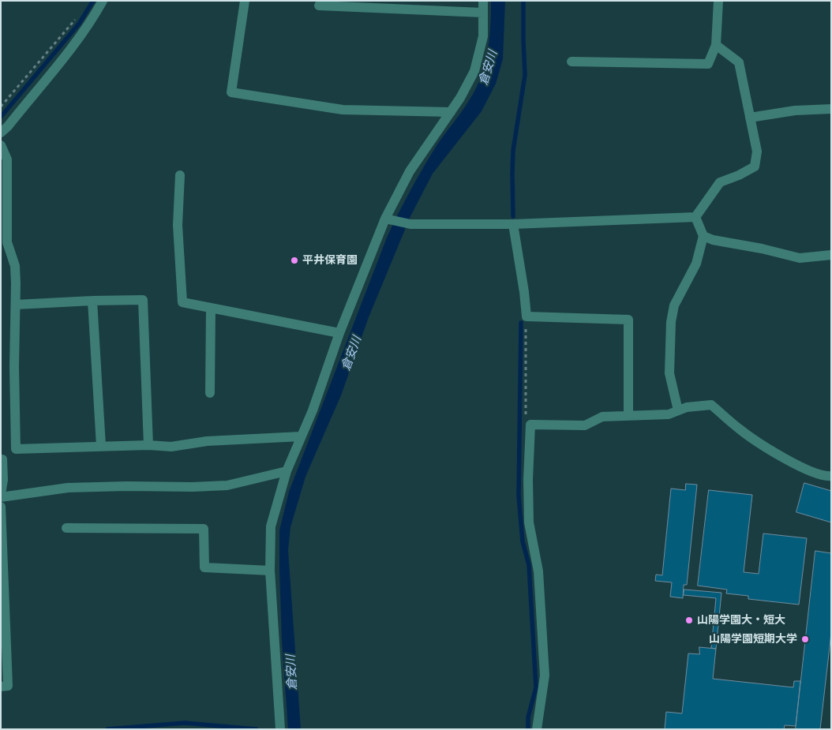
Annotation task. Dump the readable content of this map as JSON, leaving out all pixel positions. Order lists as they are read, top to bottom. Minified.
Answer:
{"water":["倉安川"],"places":["平井保育園","山陽学園大・短大","山陽学園短期大学"]}
